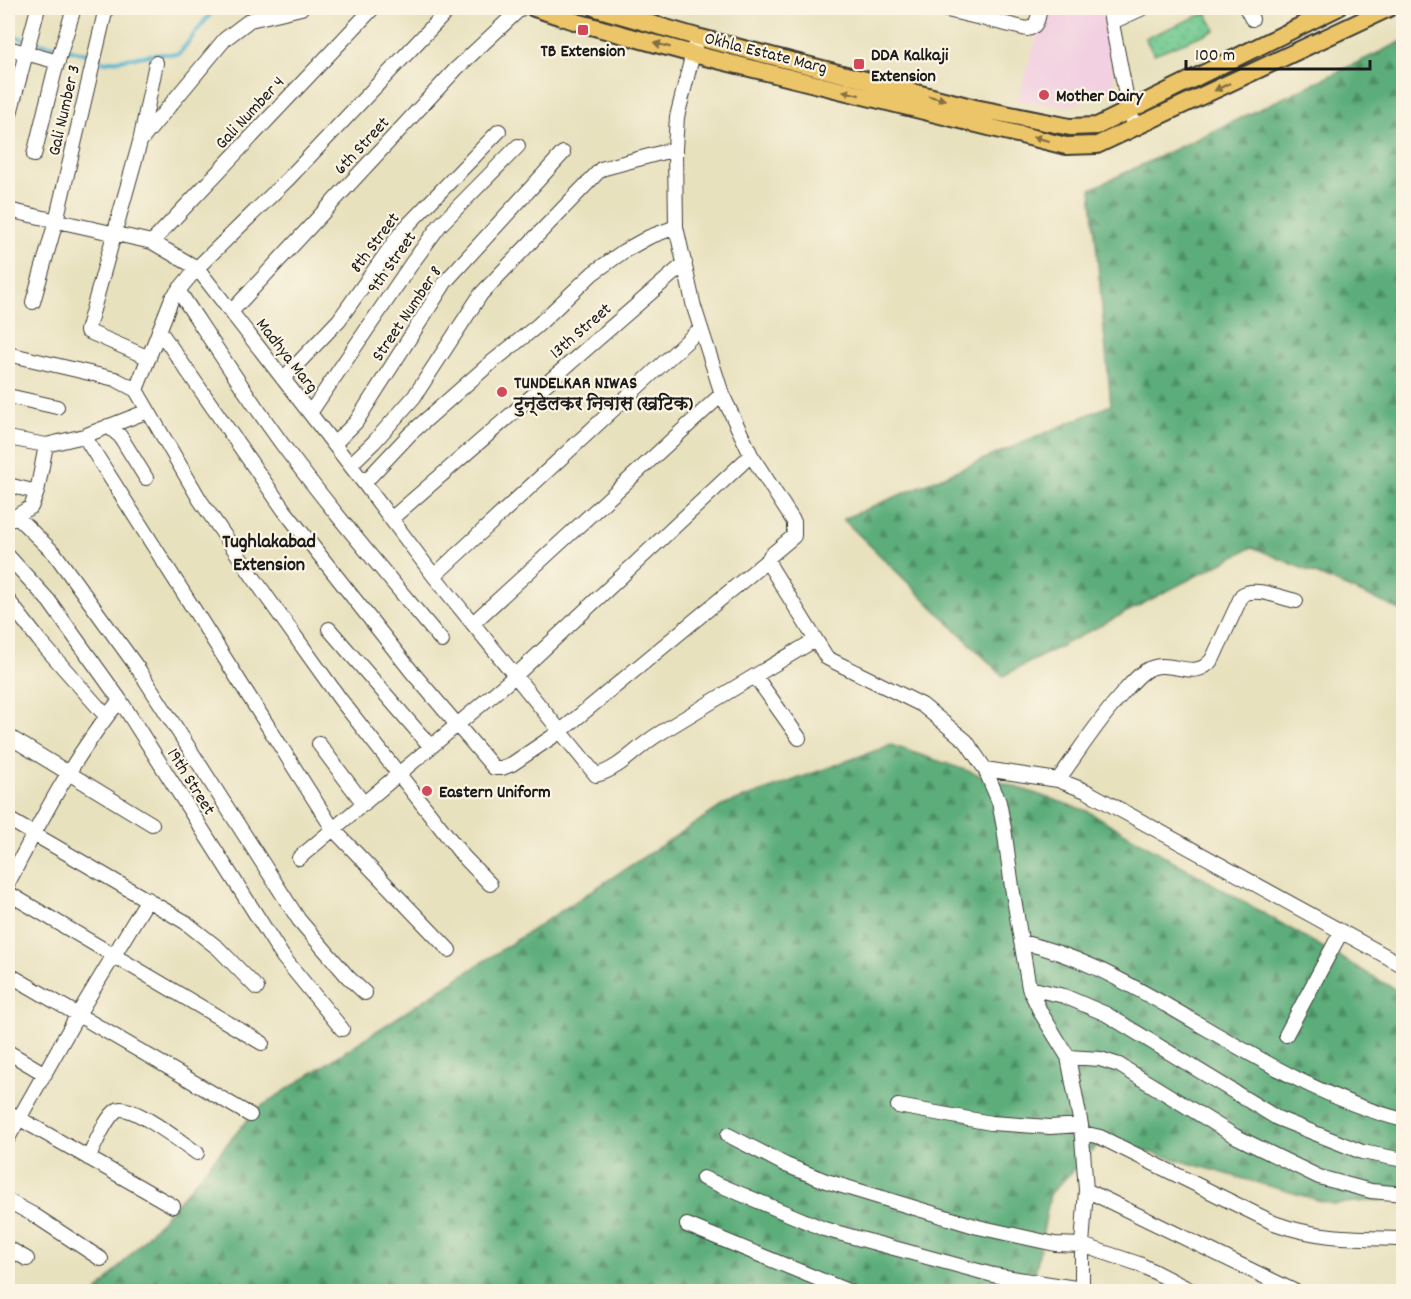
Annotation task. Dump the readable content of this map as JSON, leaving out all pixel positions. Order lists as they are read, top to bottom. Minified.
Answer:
{"streets":{"main road":["Okhla Estate Marg"],"street":["Gali Number 3","Gali Number 4","6th Street","8th Street","9th Street","Street Number 8","13th Street","Madhya Marg","19th Street"]},"crossings":[["Gali Number 3","Madhya Marg"],["Gali Number 4","Madhya Marg"],["6th Street","Madhya Marg"],["8th Street","Madhya Marg"],["9th Street","Madhya Marg"],["Street Number 8","Madhya Marg"],["13th Street","Madhya Marg"]],"districts":["Tughlakabad Extension"],"places":{"transit":["TB Extension","DDA Kalkaji Extension"],"other":["Mother Dairy","TUNDELKAR NIWAS टुन्डेलकर निवास (खटिक)","Eastern Uniform"]},"scale_bar":"100 m"}
